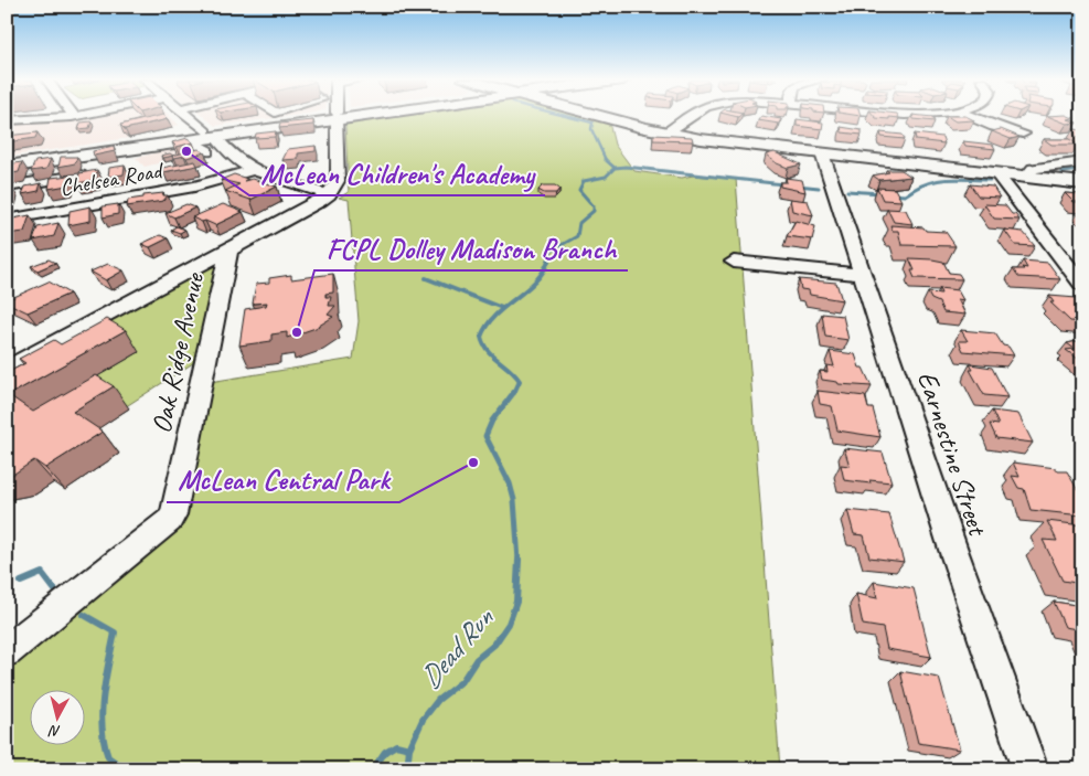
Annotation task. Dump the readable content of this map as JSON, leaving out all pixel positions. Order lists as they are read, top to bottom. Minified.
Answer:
{"streets":{"street":["Chelsea Road","Oak Ridge Avenue","Earnestine Street"]},"water":["Dead Run"],"places":["McLean Children's Academy","FCPL Dolley Madison Branch","McLean Central Park"],"north":"bottom"}
